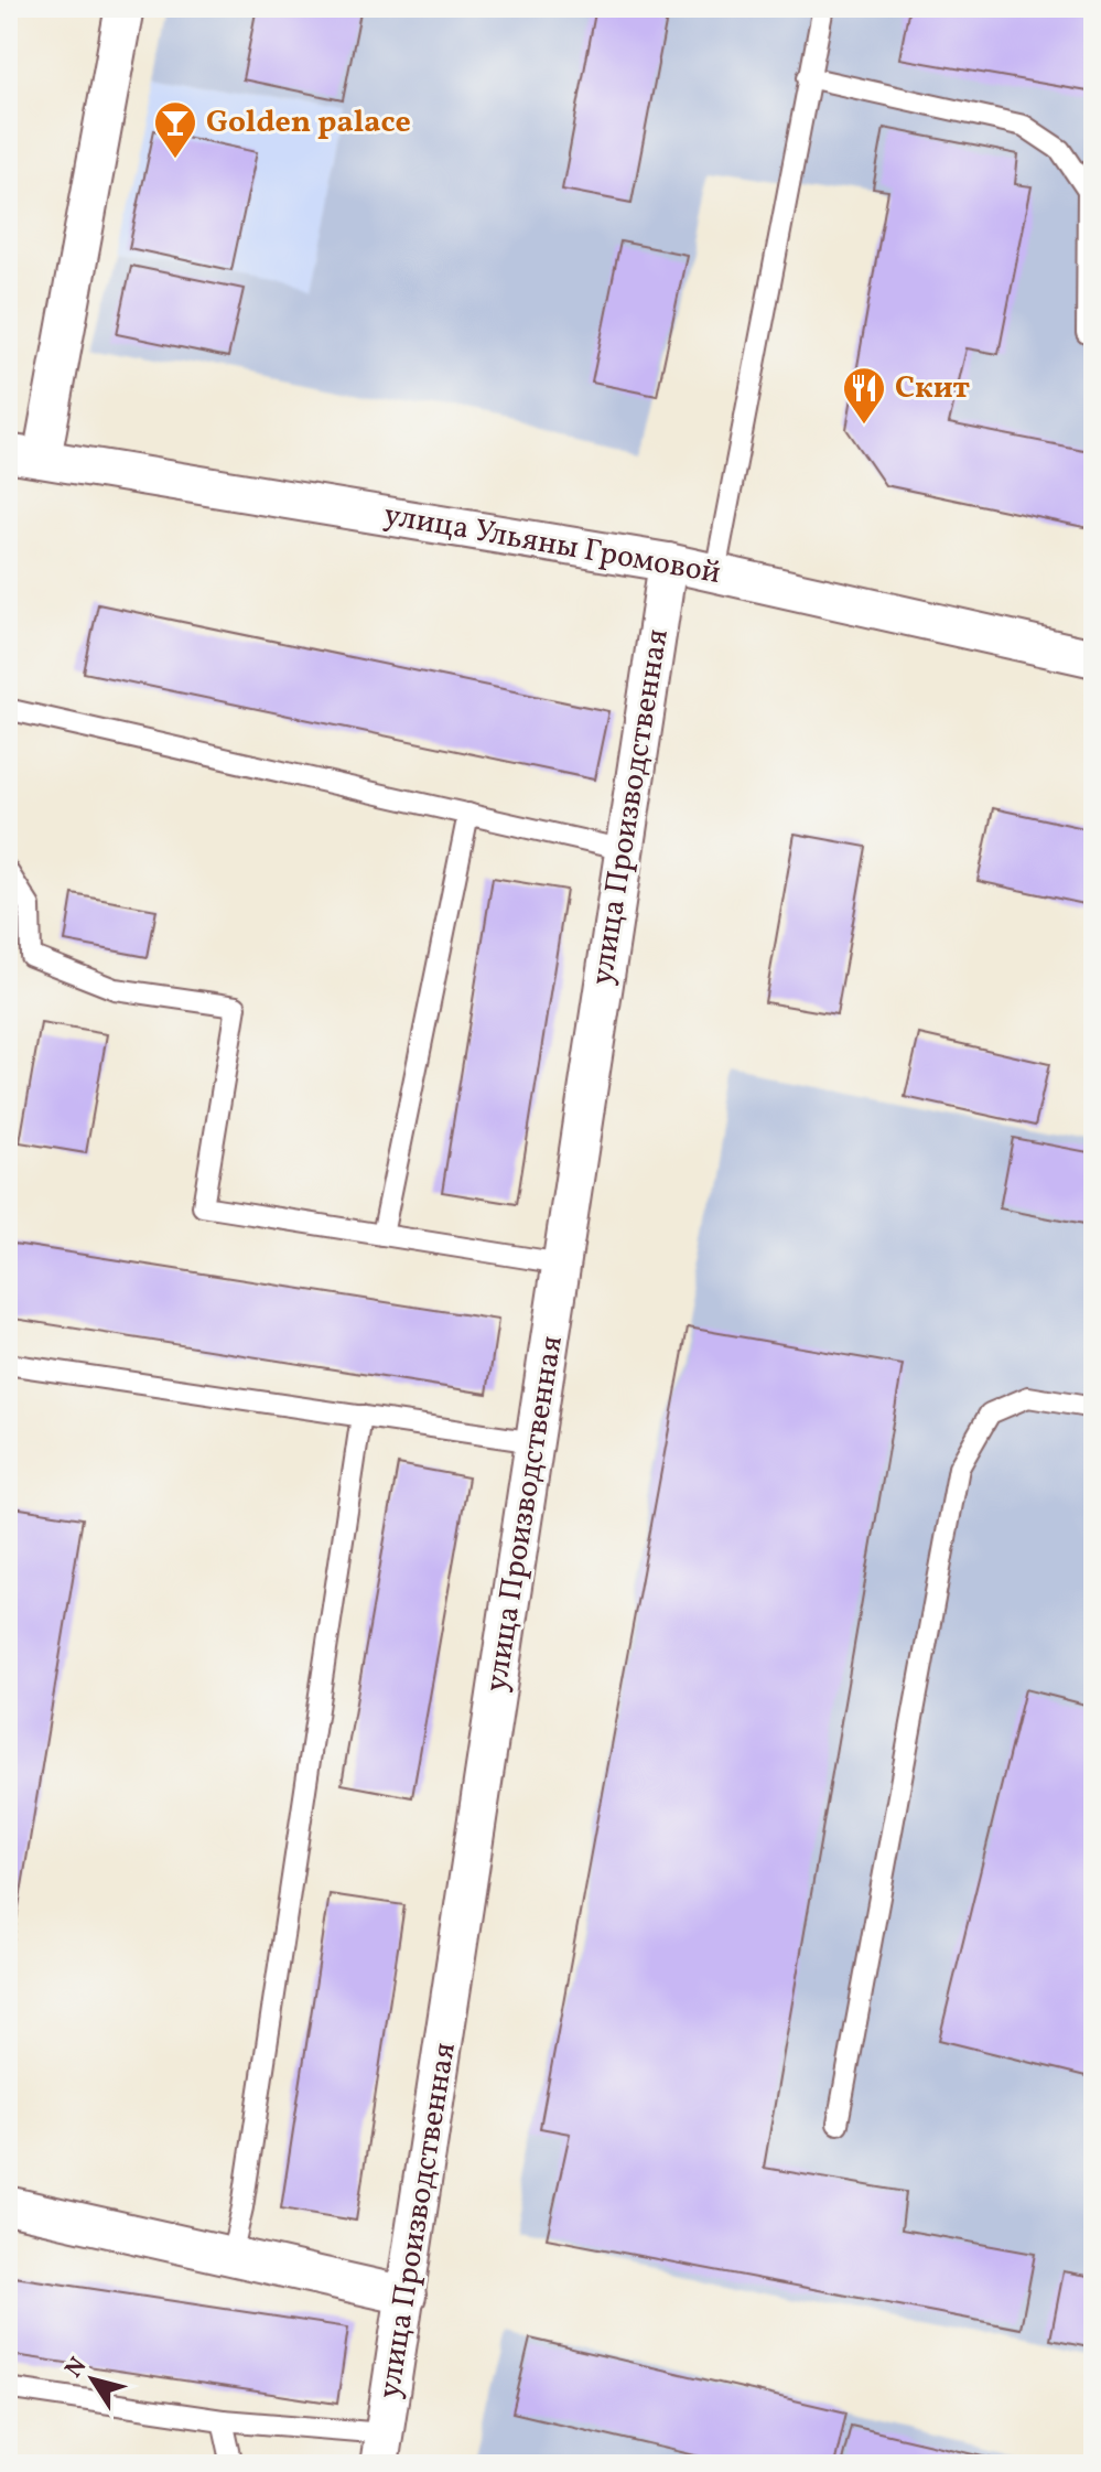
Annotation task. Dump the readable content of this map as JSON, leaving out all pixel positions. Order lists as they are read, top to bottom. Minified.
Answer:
{"streets":{"street":["улица Ульяны Громовой","улица Производственная"]},"crossings":[["улица Ульяны Громовой","улица Производственная"]],"places":{"bar":["Golden palace"],"restaurant":["Скит"]},"north":"top left"}
